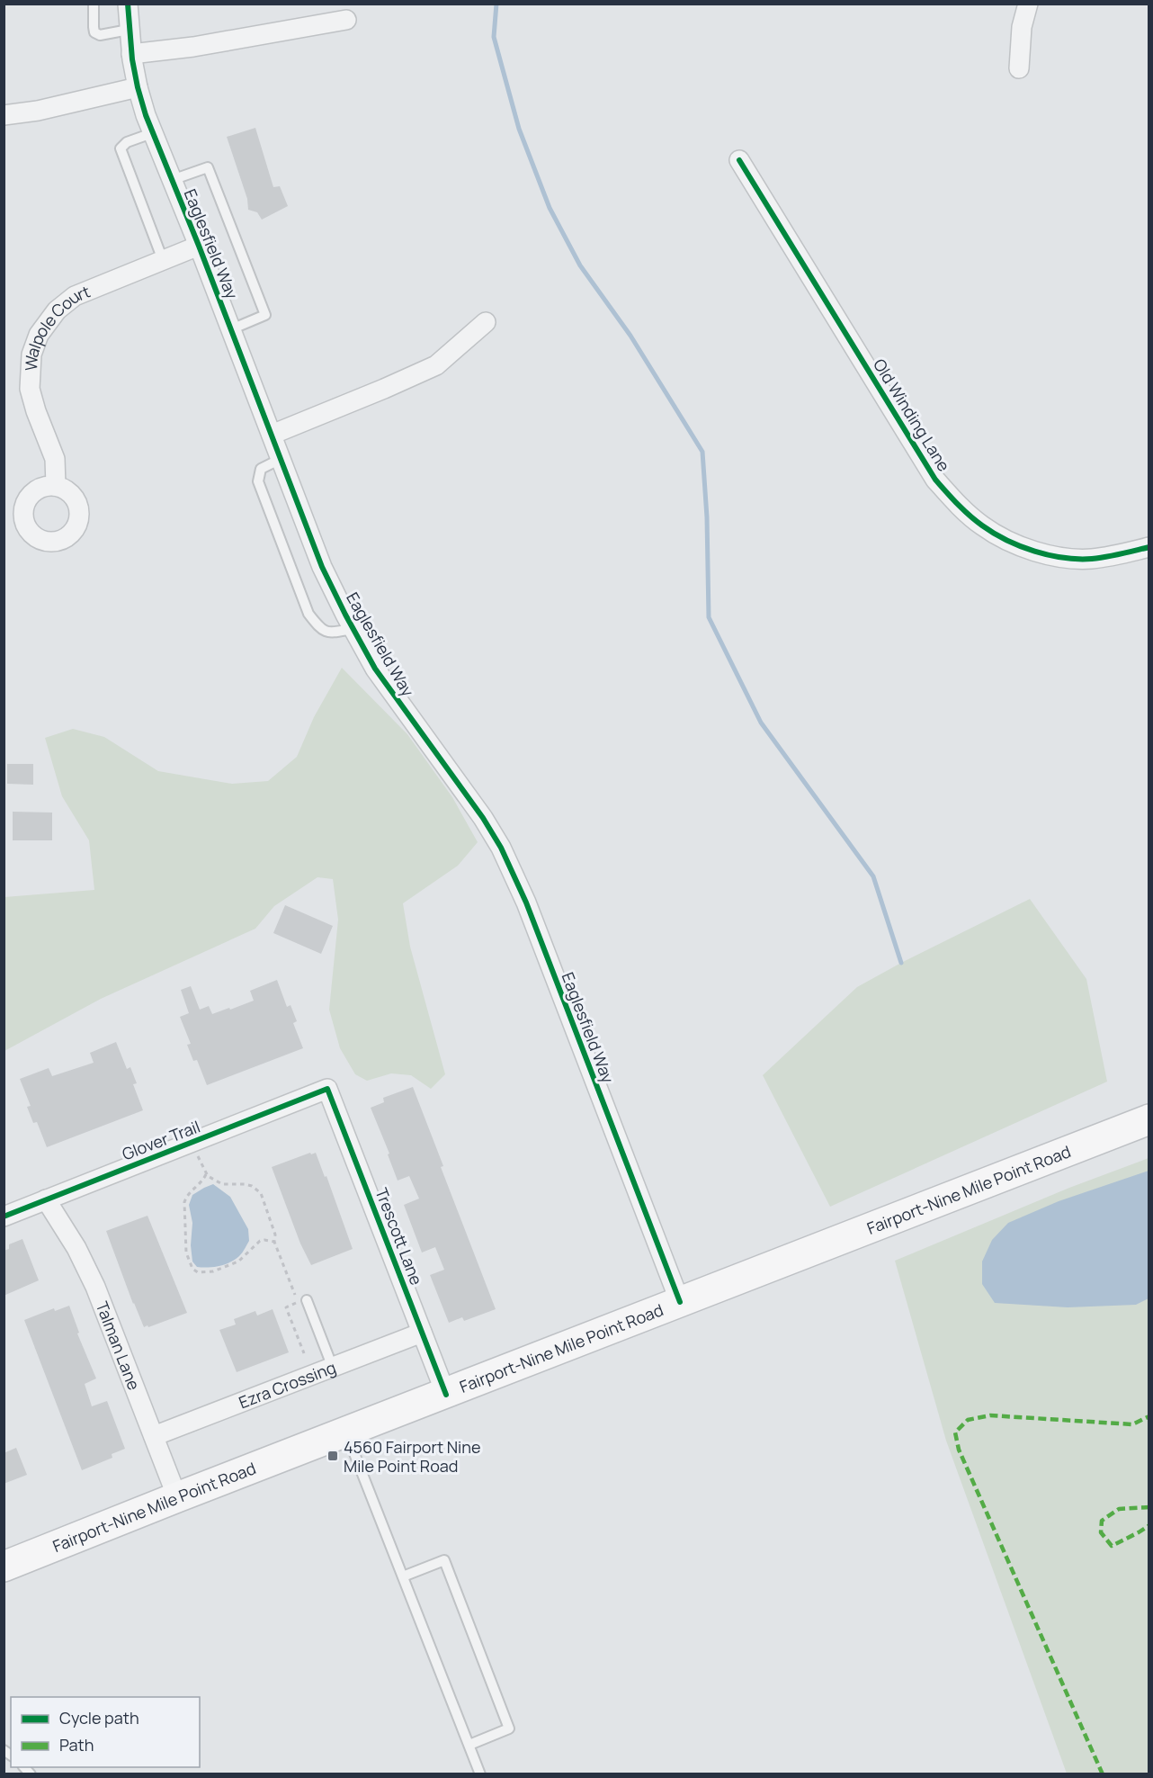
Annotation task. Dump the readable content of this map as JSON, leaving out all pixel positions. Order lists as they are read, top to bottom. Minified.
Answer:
{"streets":{"main road":["Fairport-Nine Mile Point Road"],"street":["Eaglesfield Way","Walpole Court","Old Winding Lane","Glover Trail","Trescott Lane","Talman Lane","Ezra Crossing"]},"crossings":[["Eaglesfield Way","Walpole Court"],["Eaglesfield Way","Fairport-Nine Mile Point Road"],["Glover Trail","Trescott Lane"],["Glover Trail","Talman Lane"],["Fairport-Nine Mile Point Road","Trescott Lane"],["Fairport-Nine Mile Point Road","Talman Lane"],["Trescott Lane","Ezra Crossing"],["Talman Lane","Ezra Crossing"]],"places":{"transit":["4560 Fairport Nine Mile Point Road"]},"legend":["Cycle path","Path"]}
